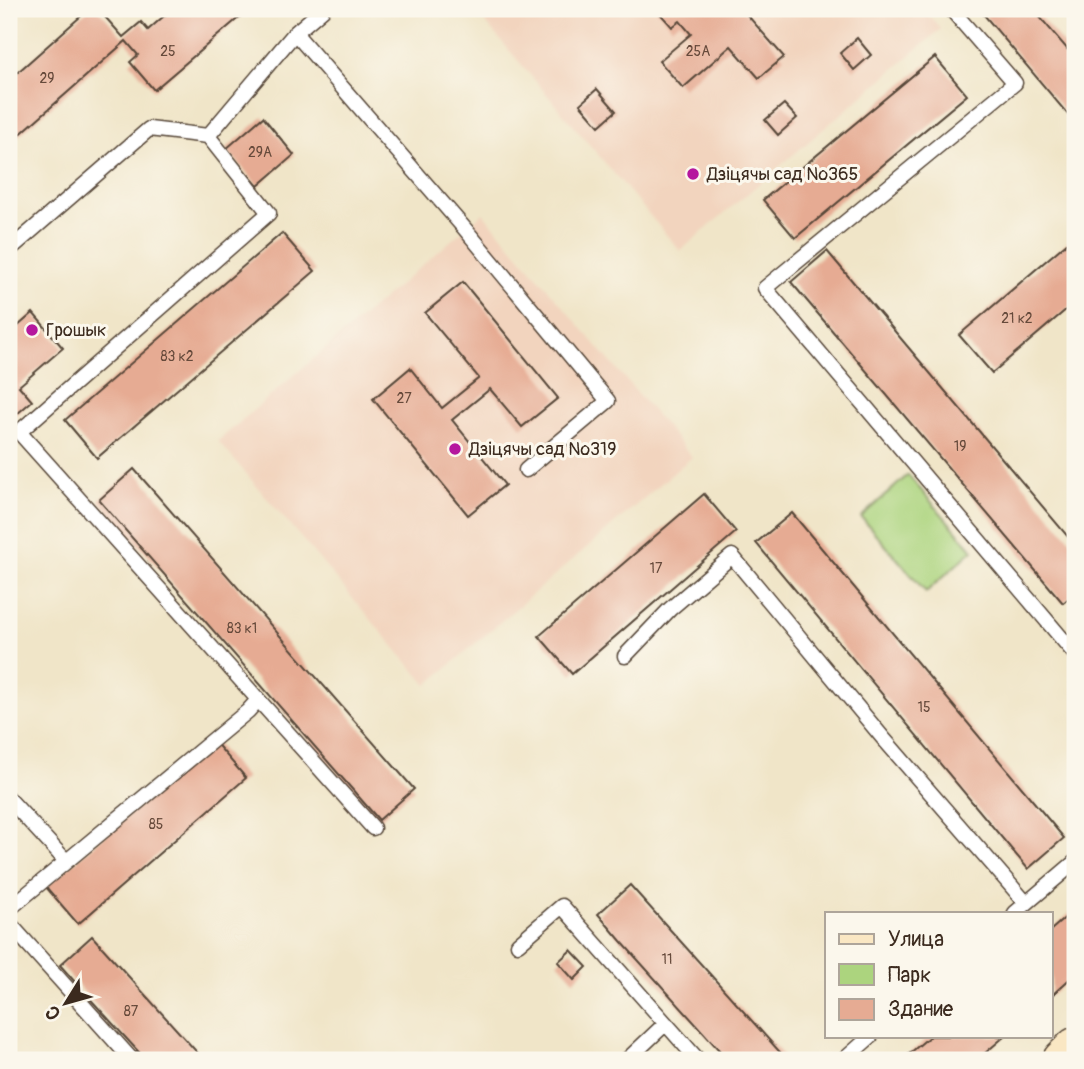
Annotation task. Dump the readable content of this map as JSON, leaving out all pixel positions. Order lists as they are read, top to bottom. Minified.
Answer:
{"places":["Дзіцячы сад №365","Грошык","Дзіцячы сад №319"],"house_numbers":["25","25А","29","29А","21 к2","83 к2","27","19","17","83 к1","15","85","11","87"],"legend":["Улица","Парк","Здание"],"north":"bottom left"}
